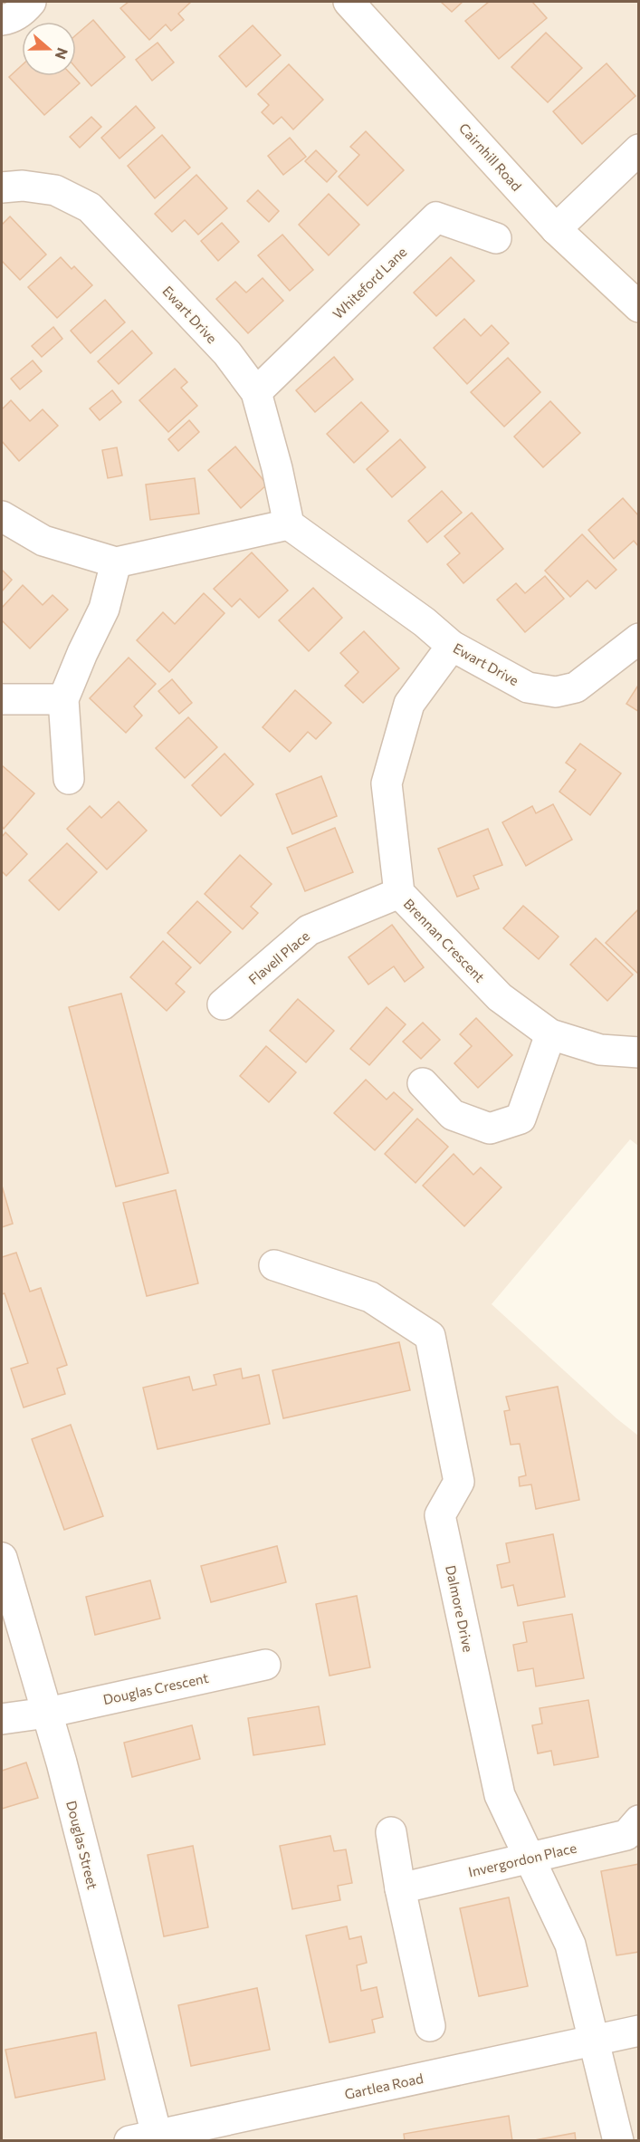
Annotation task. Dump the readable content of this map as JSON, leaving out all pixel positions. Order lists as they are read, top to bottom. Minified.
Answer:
{"streets":{"street":["Cairnhill Road","Whiteford Lane","Ewart Drive","Brennan Crescent","Flavell Place","Dalmore Drive","Douglas Crescent","Douglas Street","Invergordon Place","Gartlea Road"]},"crossings":[["Whiteford Lane","Ewart Drive"],["Ewart Drive","Brennan Crescent"],["Brennan Crescent","Flavell Place"],["Dalmore Drive","Invergordon Place"],["Dalmore Drive","Gartlea Road"],["Douglas Crescent","Douglas Street"],["Douglas Street","Gartlea Road"]],"north":"right"}
